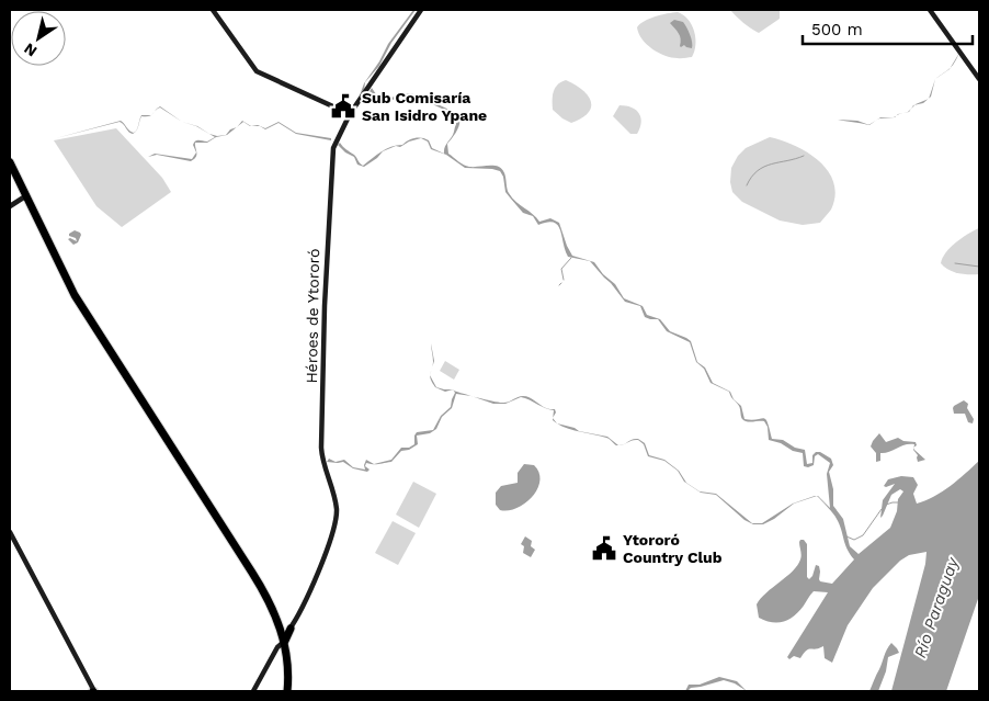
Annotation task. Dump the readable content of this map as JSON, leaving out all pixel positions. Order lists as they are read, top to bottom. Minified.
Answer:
{"streets":{"main road":["Héroes de Ytororó"]},"water":["Río Paraguay"],"places":{"public building":["Sub Comisaría San Isidro Ypane","Ytororó Country Club"]},"scale_bar":"500 m","north":"bottom left"}
